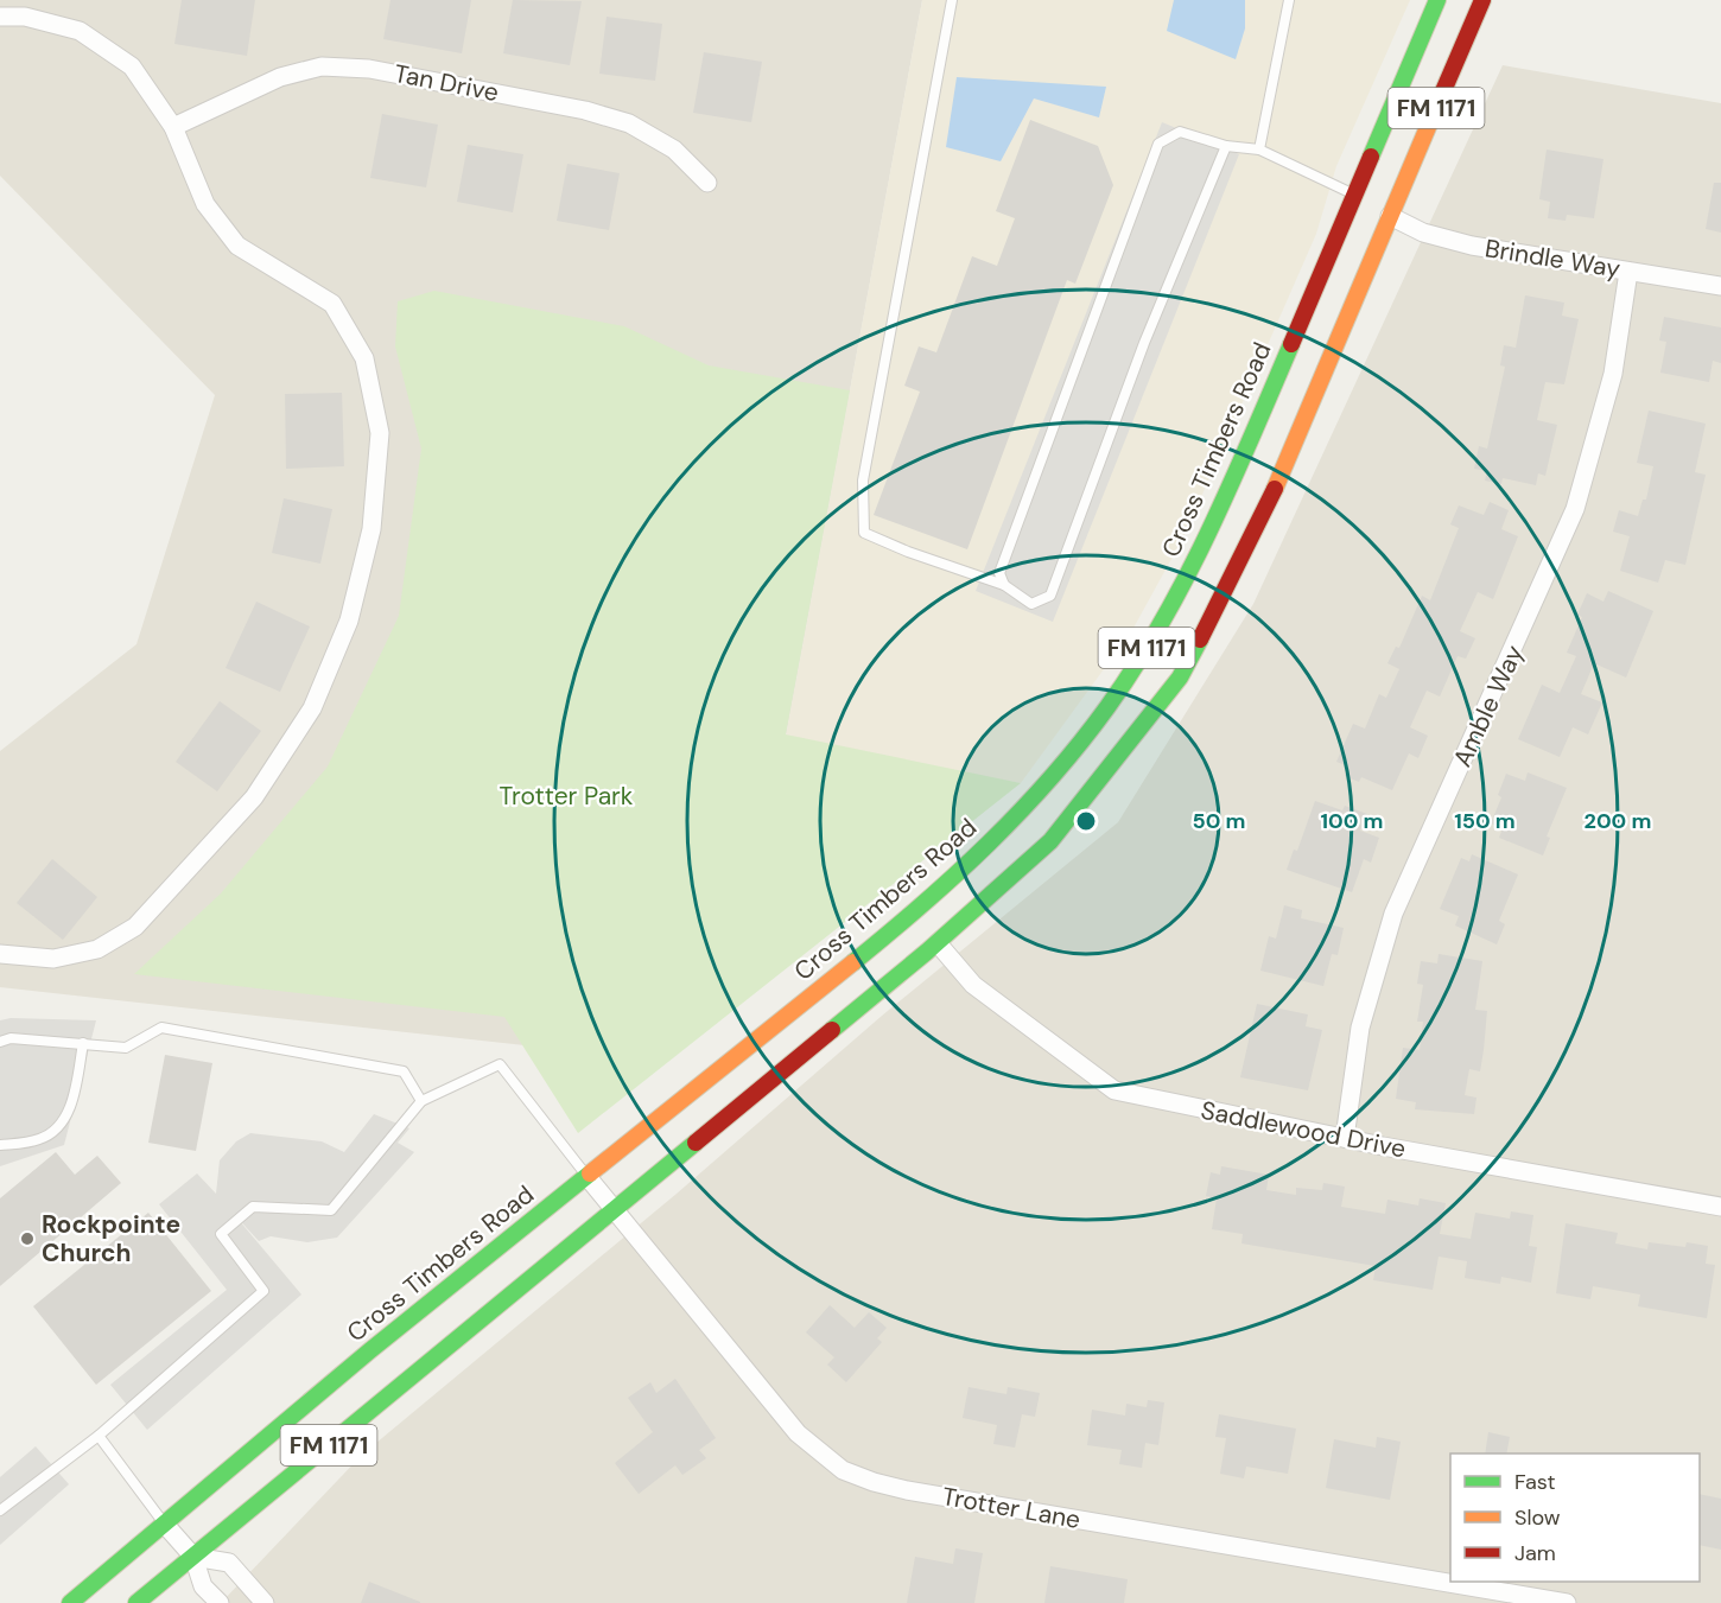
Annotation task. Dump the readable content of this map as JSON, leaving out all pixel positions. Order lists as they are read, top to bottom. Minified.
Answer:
{"streets":{"main road":["FM 1171","Cross Timbers Road"],"street":["Tan Drive","Brindle Way","Amble Way","Saddlewood Drive","Trotter Lane"]},"crossings":[["Brindle Way","Cross Timbers Road"],["Brindle Way","Amble Way"],["Cross Timbers Road","Saddlewood Drive"],["Cross Timbers Road","Trotter Lane"],["Amble Way","Saddlewood Drive"]],"parks":["Trotter Park"],"places":["Rockpointe Church"],"legend":["Fast","Slow","Jam"],"rings":["50 m","100 m","150 m","200 m"]}
